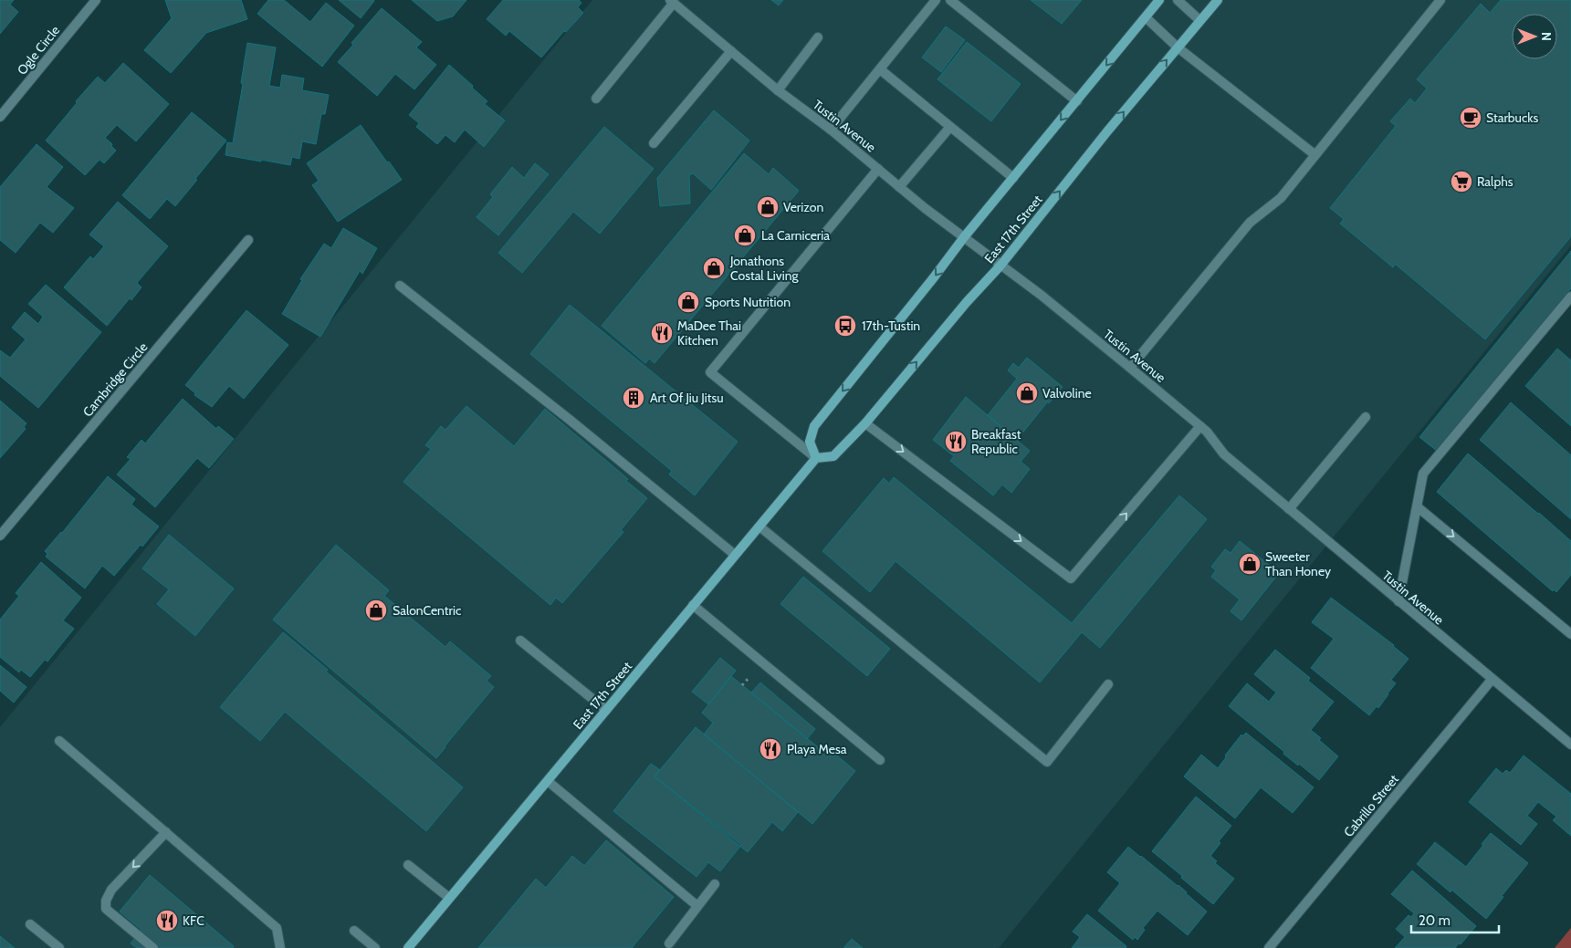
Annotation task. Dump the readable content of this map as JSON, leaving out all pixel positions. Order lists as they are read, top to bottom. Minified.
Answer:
{"streets":{"main road":["East 17th Street"],"street":["Ogle Circle","Tustin Avenue","Cambridge Circle","Cabrillo Street"]},"crossings":[["Tustin Avenue","East 17th Street"],["Tustin Avenue","Cabrillo Street"]],"places":{"cafe":["Starbucks"],"supermarket":["Ralphs"],"shop":["Verizon","La Carniceria","Jonathons Costal Living","Sports Nutrition","Valvoline","Sweeter Than Honey","SalonCentric"],"bus stop":["17th-Tustin"],"restaurant":["MaDee Thai Kitchen","Breakfast Republic","Playa Mesa","KFC"],"building":["Art Of Jiu Jitsu"]},"scale_bar":"20 m","north":"right"}
